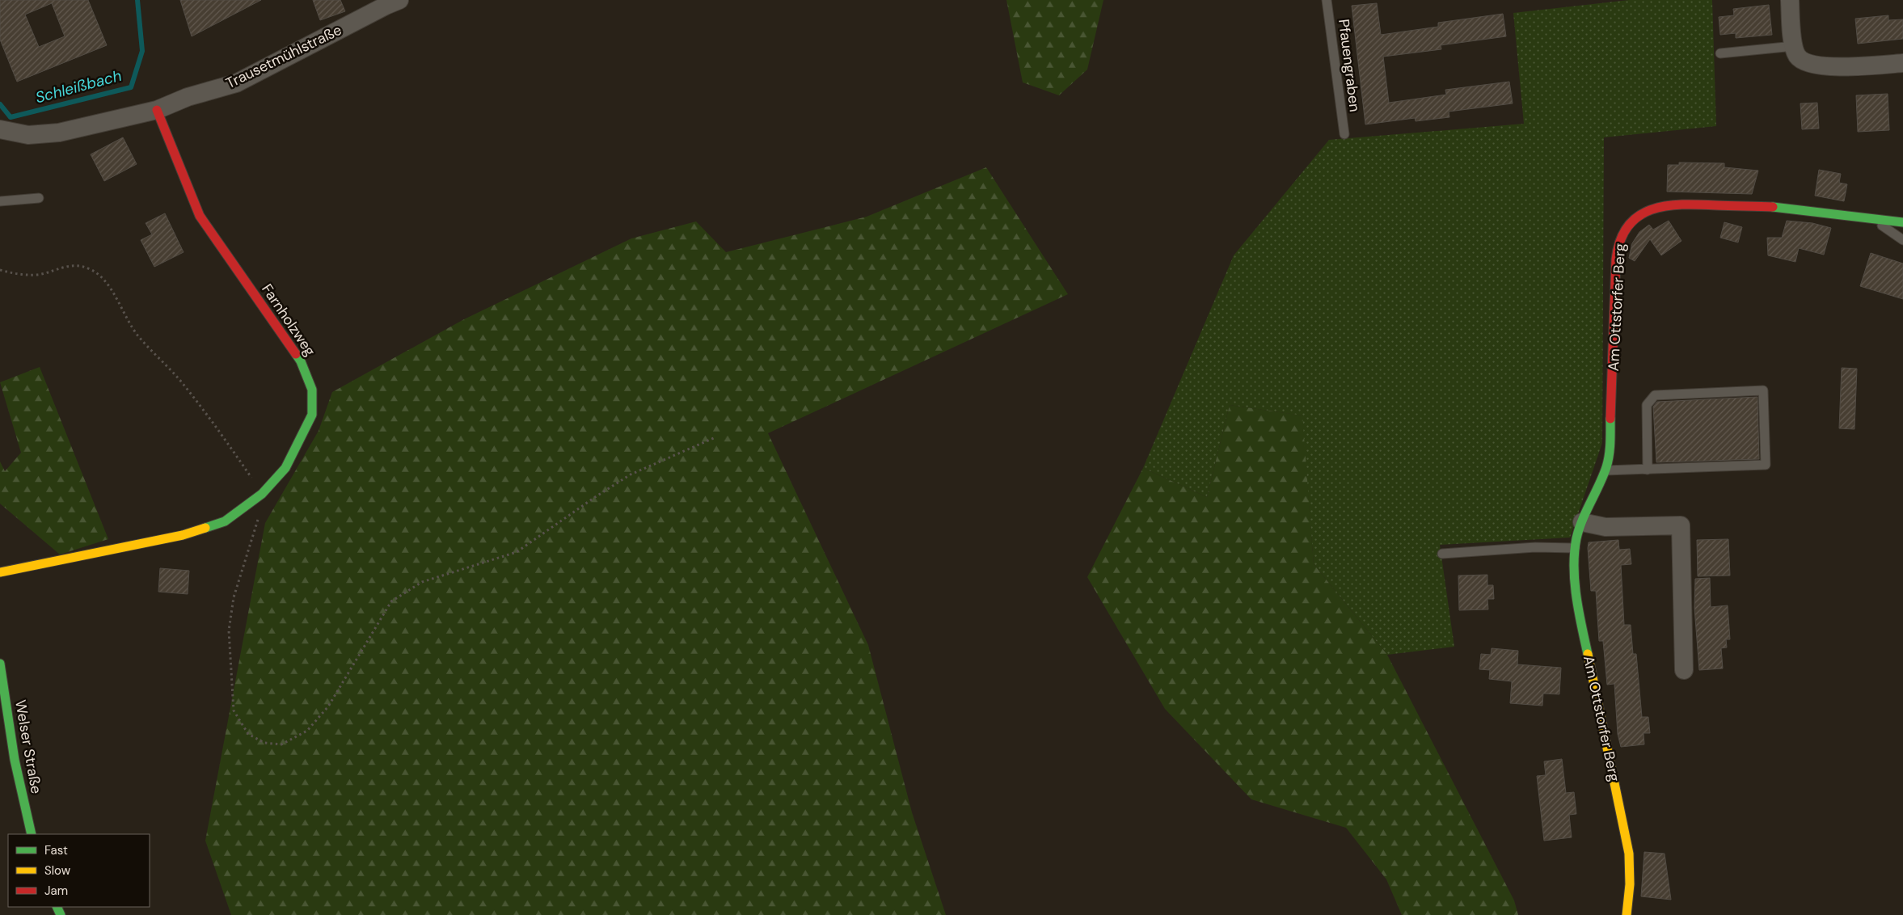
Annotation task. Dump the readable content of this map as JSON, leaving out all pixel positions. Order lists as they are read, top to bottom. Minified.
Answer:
{"streets":{"street":["Trausetmühlstraße","Am Ottstorfer Berg","Farnholzweg","Welser Straße"],"lane":["Pfauengraben"]},"crossings":[["Trausetmühlstraße","Farnholzweg"]],"water":["Schleißbach"],"legend":["Fast","Slow","Jam"]}
